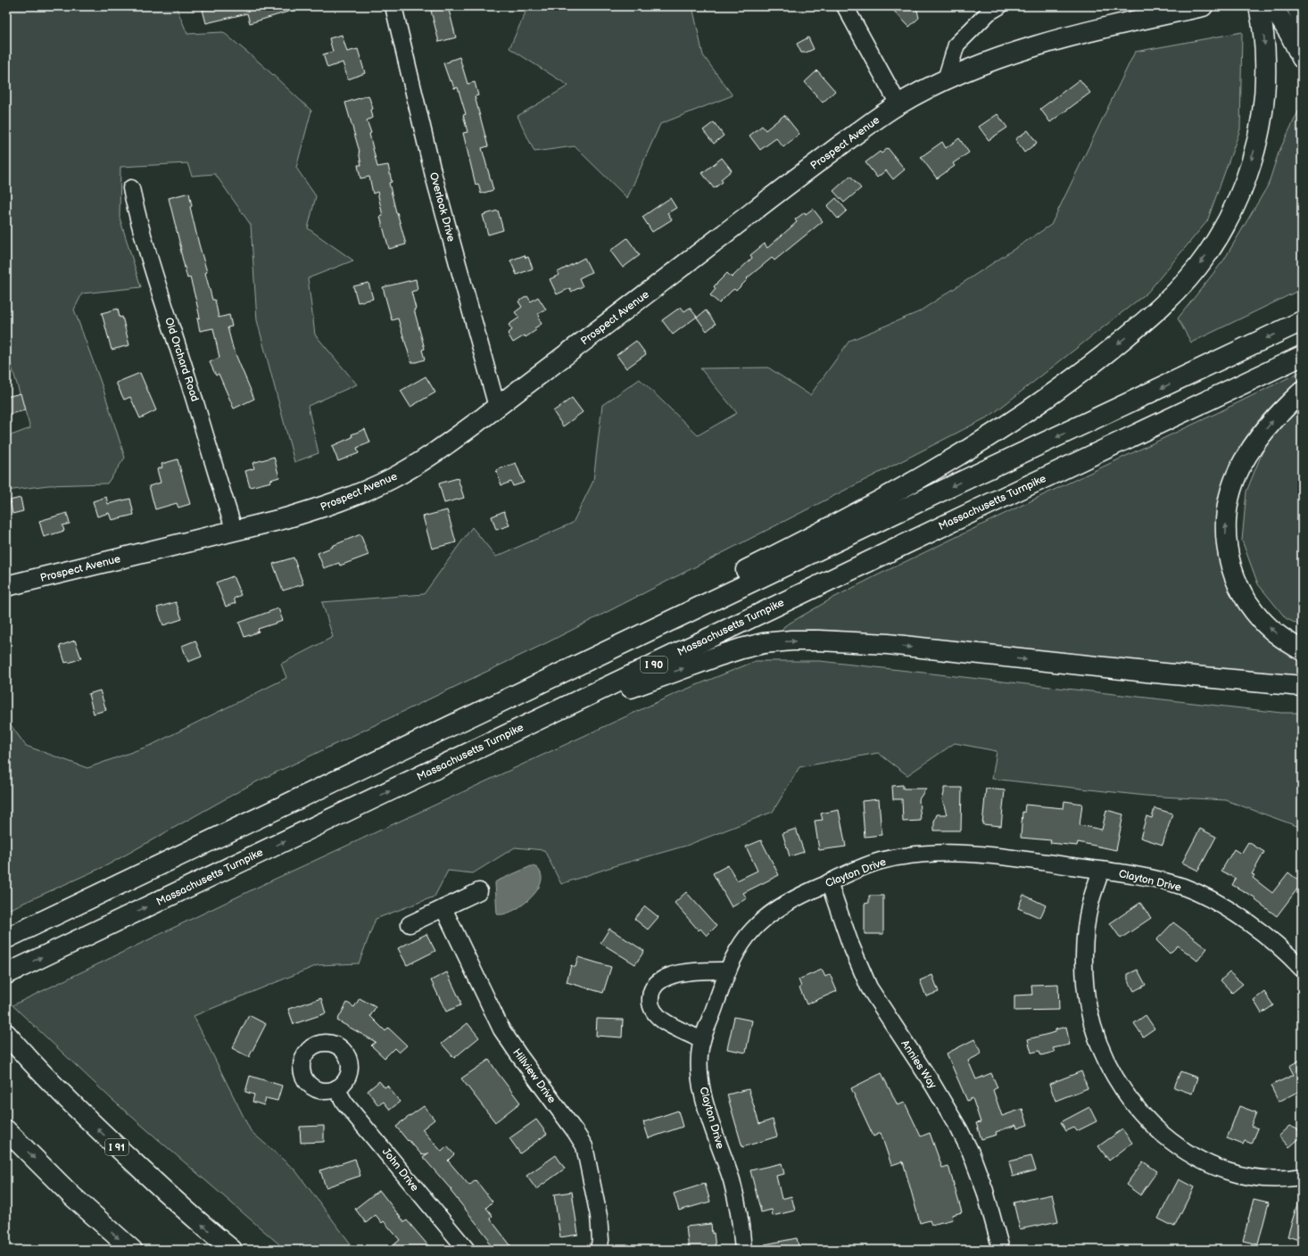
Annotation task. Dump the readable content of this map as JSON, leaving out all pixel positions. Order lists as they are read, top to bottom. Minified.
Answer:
{"streets":{"main road":["Prospect Avenue","Massachusetts Turnpike","I 90","I 91"],"street":["Overlook Drive","Old Orchard Road","Clayton Drive","Annies Way","Hillview Drive","John Drive"]},"crossings":[["Prospect Avenue","Overlook Drive"],["Prospect Avenue","Old Orchard Road"],["Clayton Drive","Annies Way"]]}
